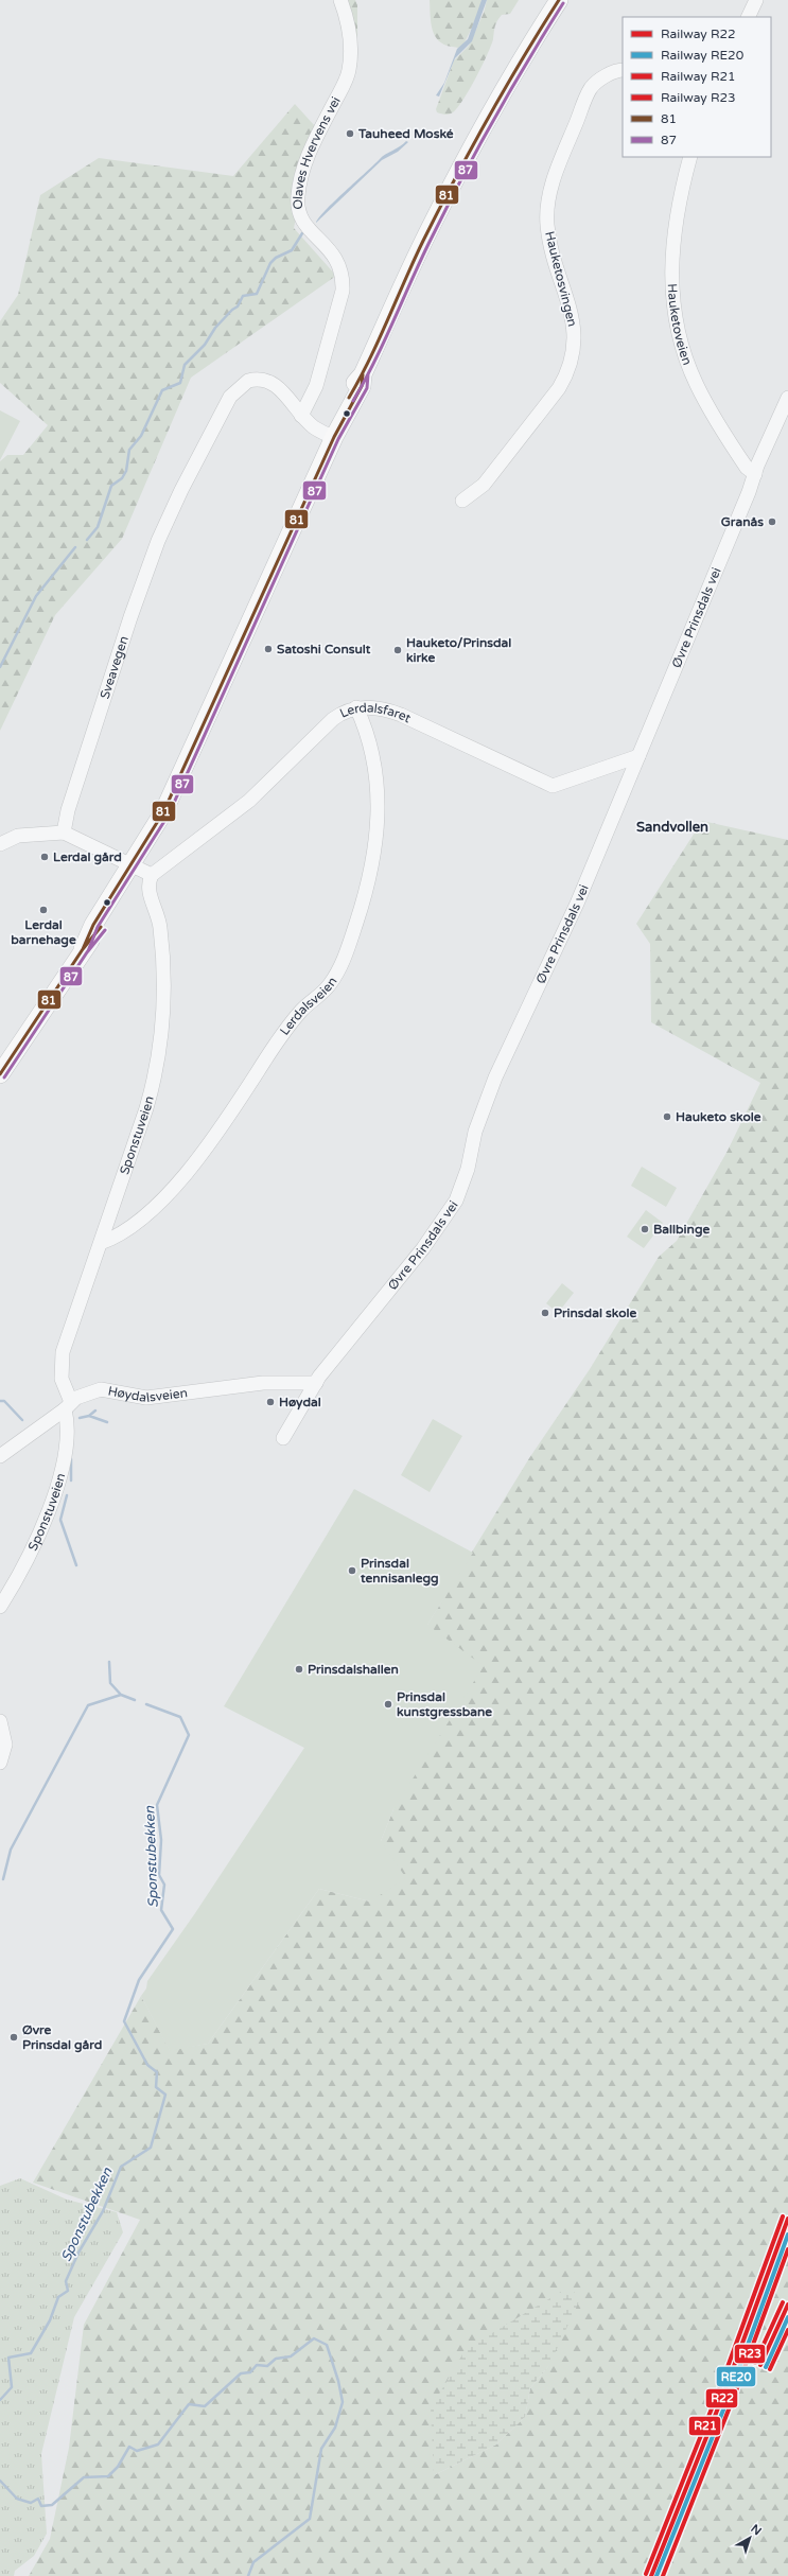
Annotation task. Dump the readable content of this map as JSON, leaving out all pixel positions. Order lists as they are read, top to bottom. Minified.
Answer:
{"streets":{"street":["Olaves Hvervens vei","Hauketosvingen","Hauketoveien","Øvre Prinsdals vei","Sveavegen","Lerdalsfaret","Lerdalsveien","Sponstuveien","Høydalsveien"]},"crossings":[["Olaves Hvervens vei","Sveavegen"],["Hauketoveien","Øvre Prinsdals vei"],["Øvre Prinsdals vei","Lerdalsfaret"],["Øvre Prinsdals vei","Høydalsveien"],["Lerdalsfaret","Lerdalsveien"],["Lerdalsfaret","Sponstuveien"],["Lerdalsveien","Sponstuveien"],["Sponstuveien","Høydalsveien"]],"districts":["Sandvollen"],"water":["Sponstubekken"],"places":["Tauheed Moské","Granås","Satoshi Consult","Hauketo/Prinsdal kirke","Lerdal gård","Lerdal barnehage","Hauketo skole","Ballbinge","Prinsdal skole","Høydal","Prinsdal tennisanlegg","Prinsdalshallen","Prinsdal kunstgressbane","Øvre Prinsdal gård"],"lines":["transit line 81","transit line 87","rail line R21","rail line R22","rail line RE20","rail line R23"],"legend":["Railway R22","Railway RE20","Railway R21","Railway R23","81","87"],"north":"top right"}
